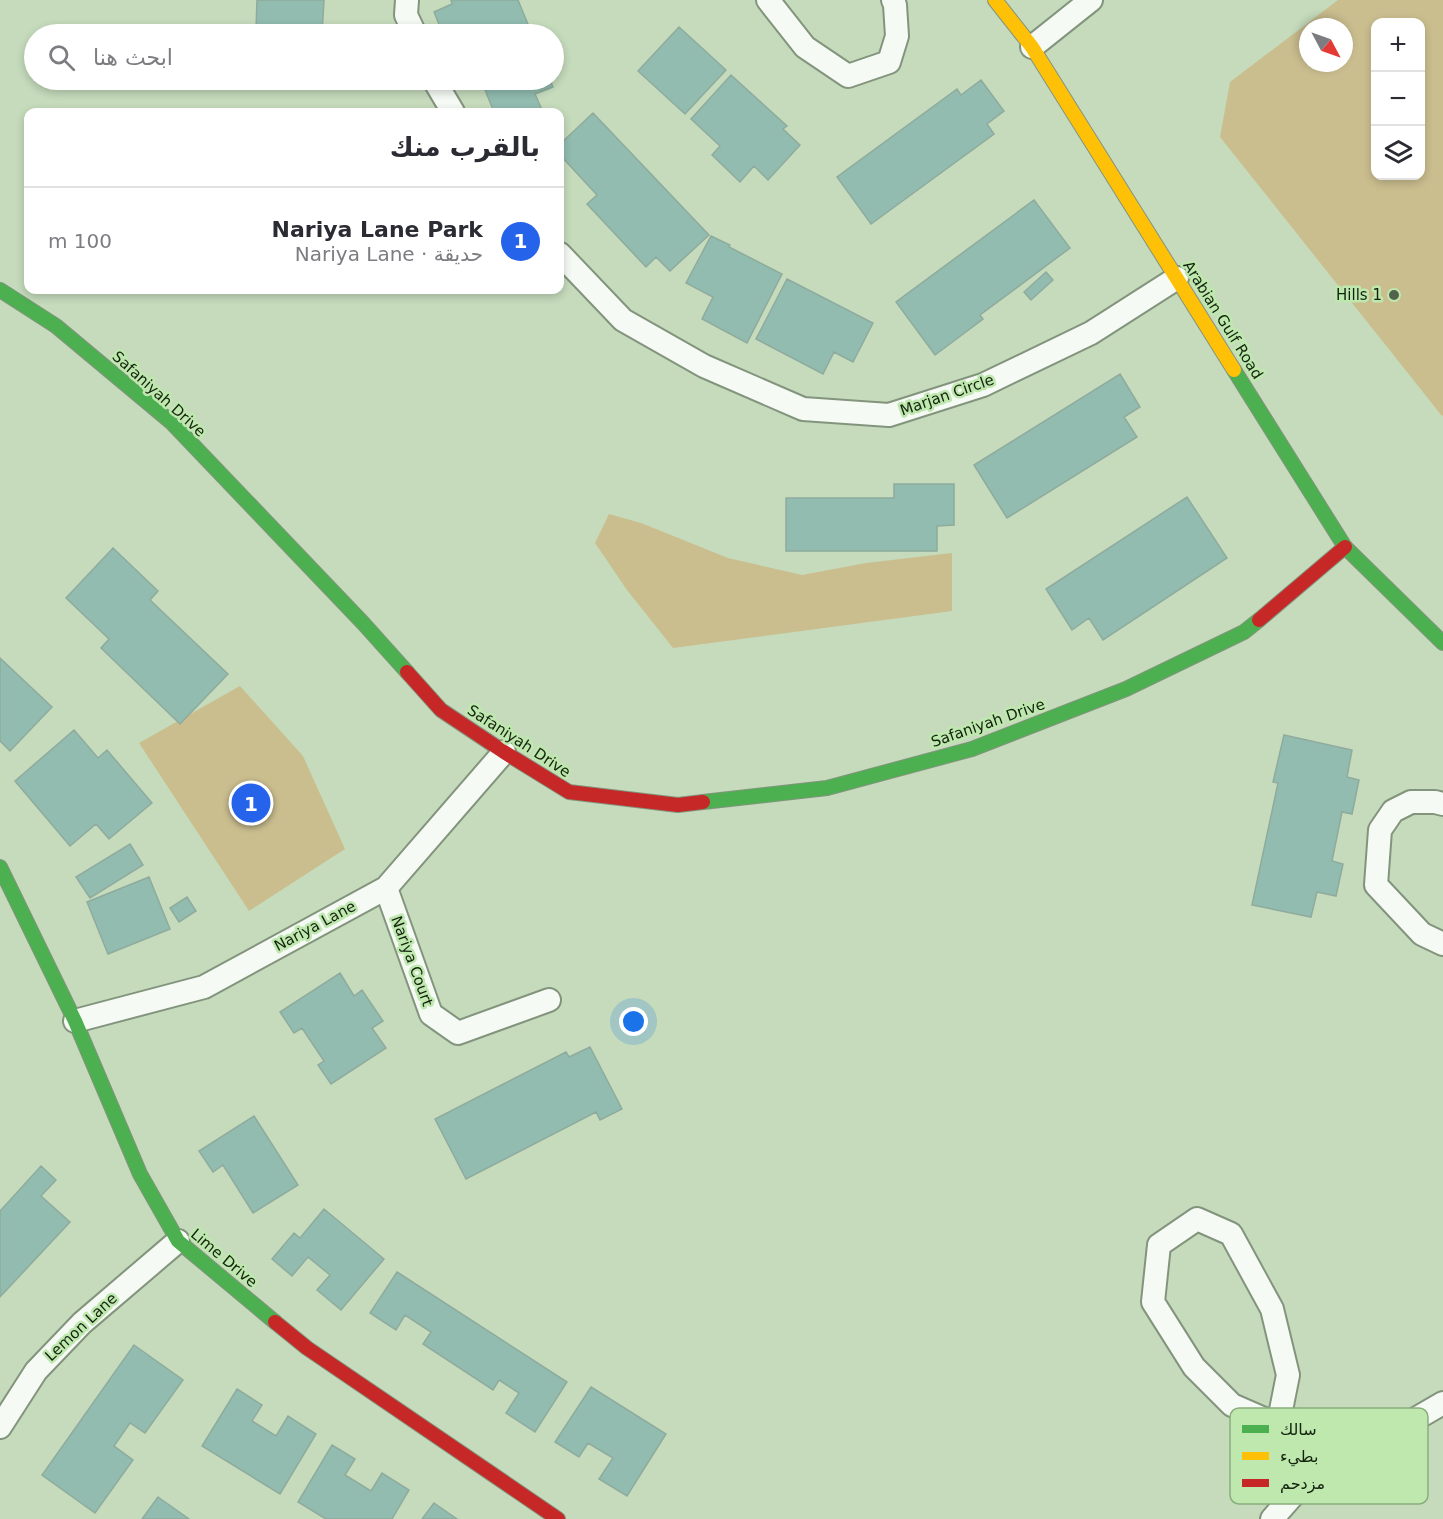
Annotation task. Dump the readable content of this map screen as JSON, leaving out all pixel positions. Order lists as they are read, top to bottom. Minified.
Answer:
{"streets":{"street":["Arabian Gulf Road","Safaniyah Drive","Marjan Circle","Nariya Lane","Nariya Court","Lime Drive","Lemon Lane"]},"crossings":[["Arabian Gulf Road","Safaniyah Drive"],["Arabian Gulf Road","Marjan Circle"],["Safaniyah Drive","Nariya Lane"],["Nariya Lane","Nariya Court"],["Nariya Lane","Lime Drive"],["Lime Drive","Lemon Lane"]],"places":["Hills 1"],"legend":["سالك","بطيء","مزدحم"],"north":"bottom right","page":{"map_buttons":["+","−"],"search":"ابحث هنا","heading":"بالقرب منك","list":[{"mark":"1","name":"Nariya Lane Park","note":"حديقة · Nariya Lane","value":"100 m"}],"pins":"1"}}
